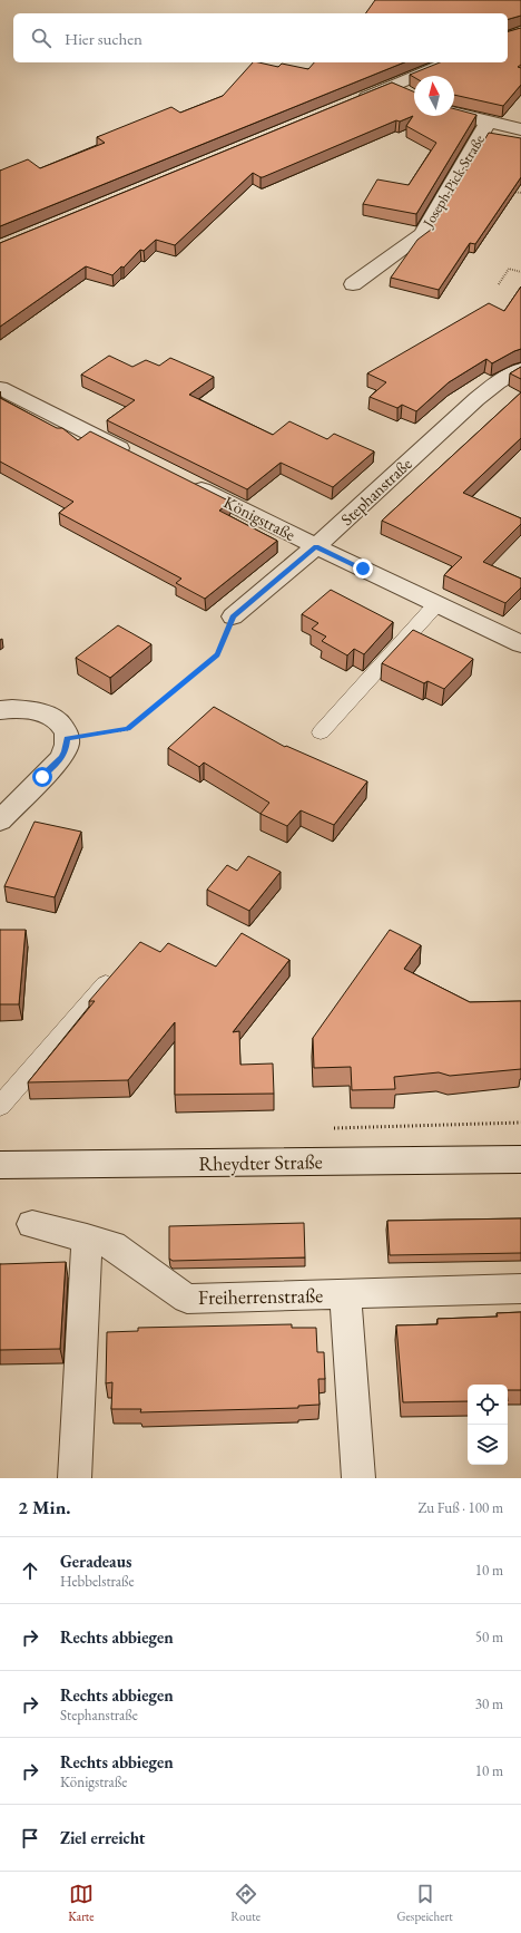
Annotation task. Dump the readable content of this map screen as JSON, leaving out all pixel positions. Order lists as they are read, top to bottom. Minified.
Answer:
{"streets":{"street":["Joseph-Pick-Straße","Stephanstraße","Königstraße","Rheydter Straße","Freiherrenstraße"]},"crossings":[["Stephanstraße","Königstraße"]],"north":"top","page":{"search":"Hier suchen","heading":["2 Min.","Zu Fuß · 100 m"],"list":[["Geradeaus","Hebbelstraße","10 m"],["Rechts abbiegen","50 m"],["Rechts abbiegen","Stephanstraße","30 m"],["Rechts abbiegen","Königstraße","10 m"],"Ziel erreicht"],"nav":["Karte","Route","Gespeichert"]}}
